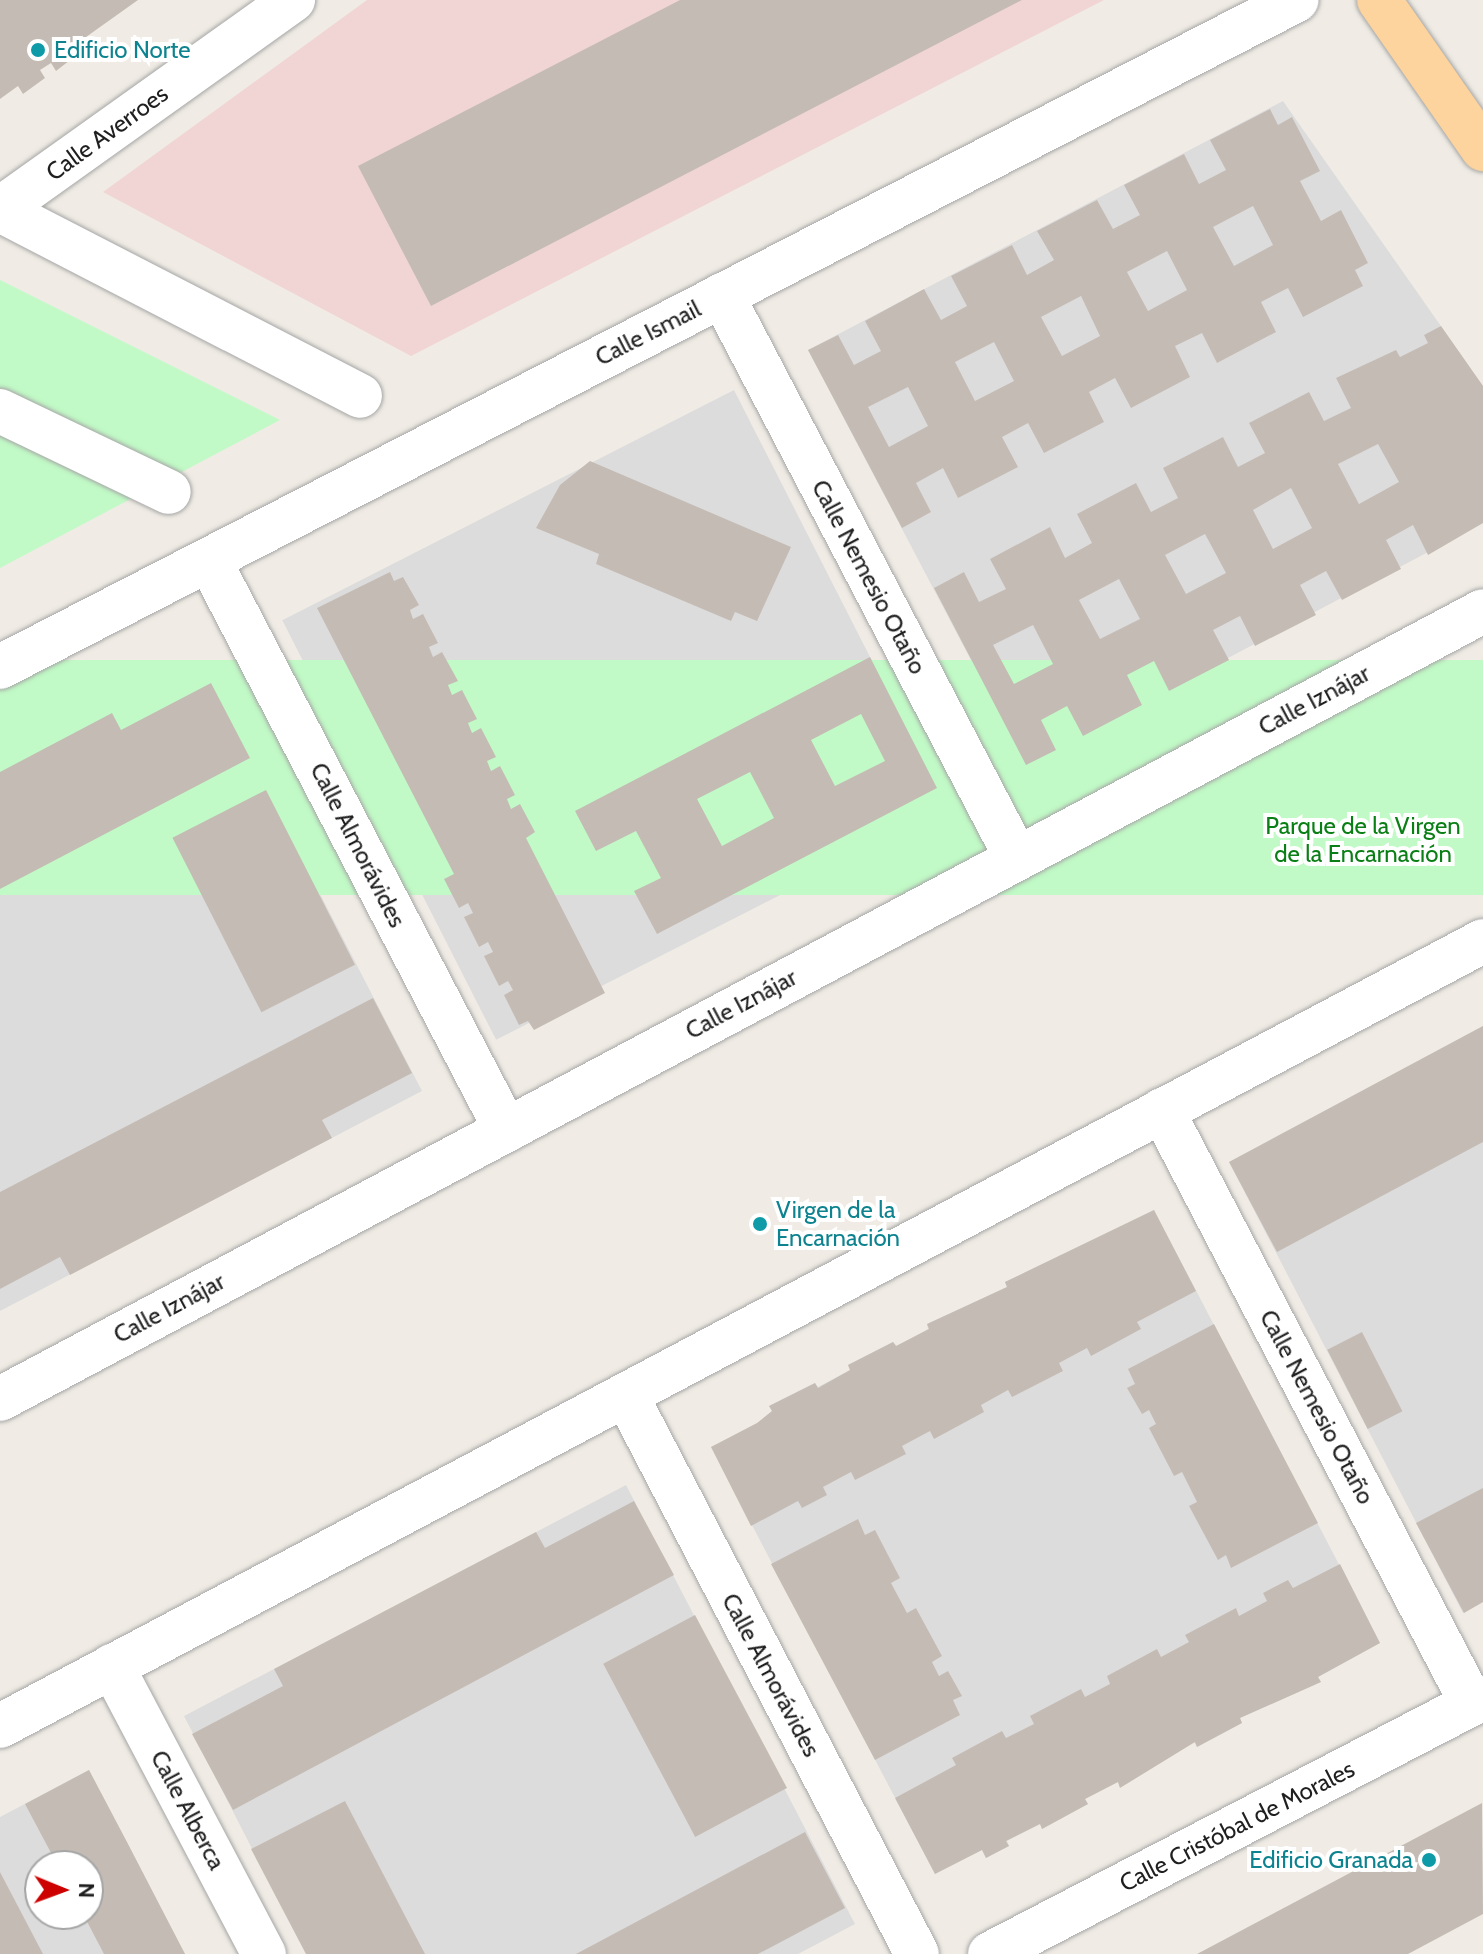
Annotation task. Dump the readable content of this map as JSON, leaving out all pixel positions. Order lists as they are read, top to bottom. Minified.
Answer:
{"streets":{"street":["Calle Averroes","Calle Ismail","Calle Nemesio Otaño","Calle Iznájar","Calle Almorávides","Calle Alberca","Calle Cristóbal de Morales"]},"crossings":[["Calle Ismail","Calle Nemesio Otaño"],["Calle Ismail","Calle Almorávides"],["Calle Nemesio Otaño","Calle Iznájar"],["Calle Nemesio Otaño","Calle Cristóbal de Morales"],["Calle Iznájar","Calle Almorávides"]],"parks":["Parque de la Virgen de la Encarnación"],"places":["Edificio Norte","Virgen de la Encarnación","Edificio Granada"],"north":"right"}
